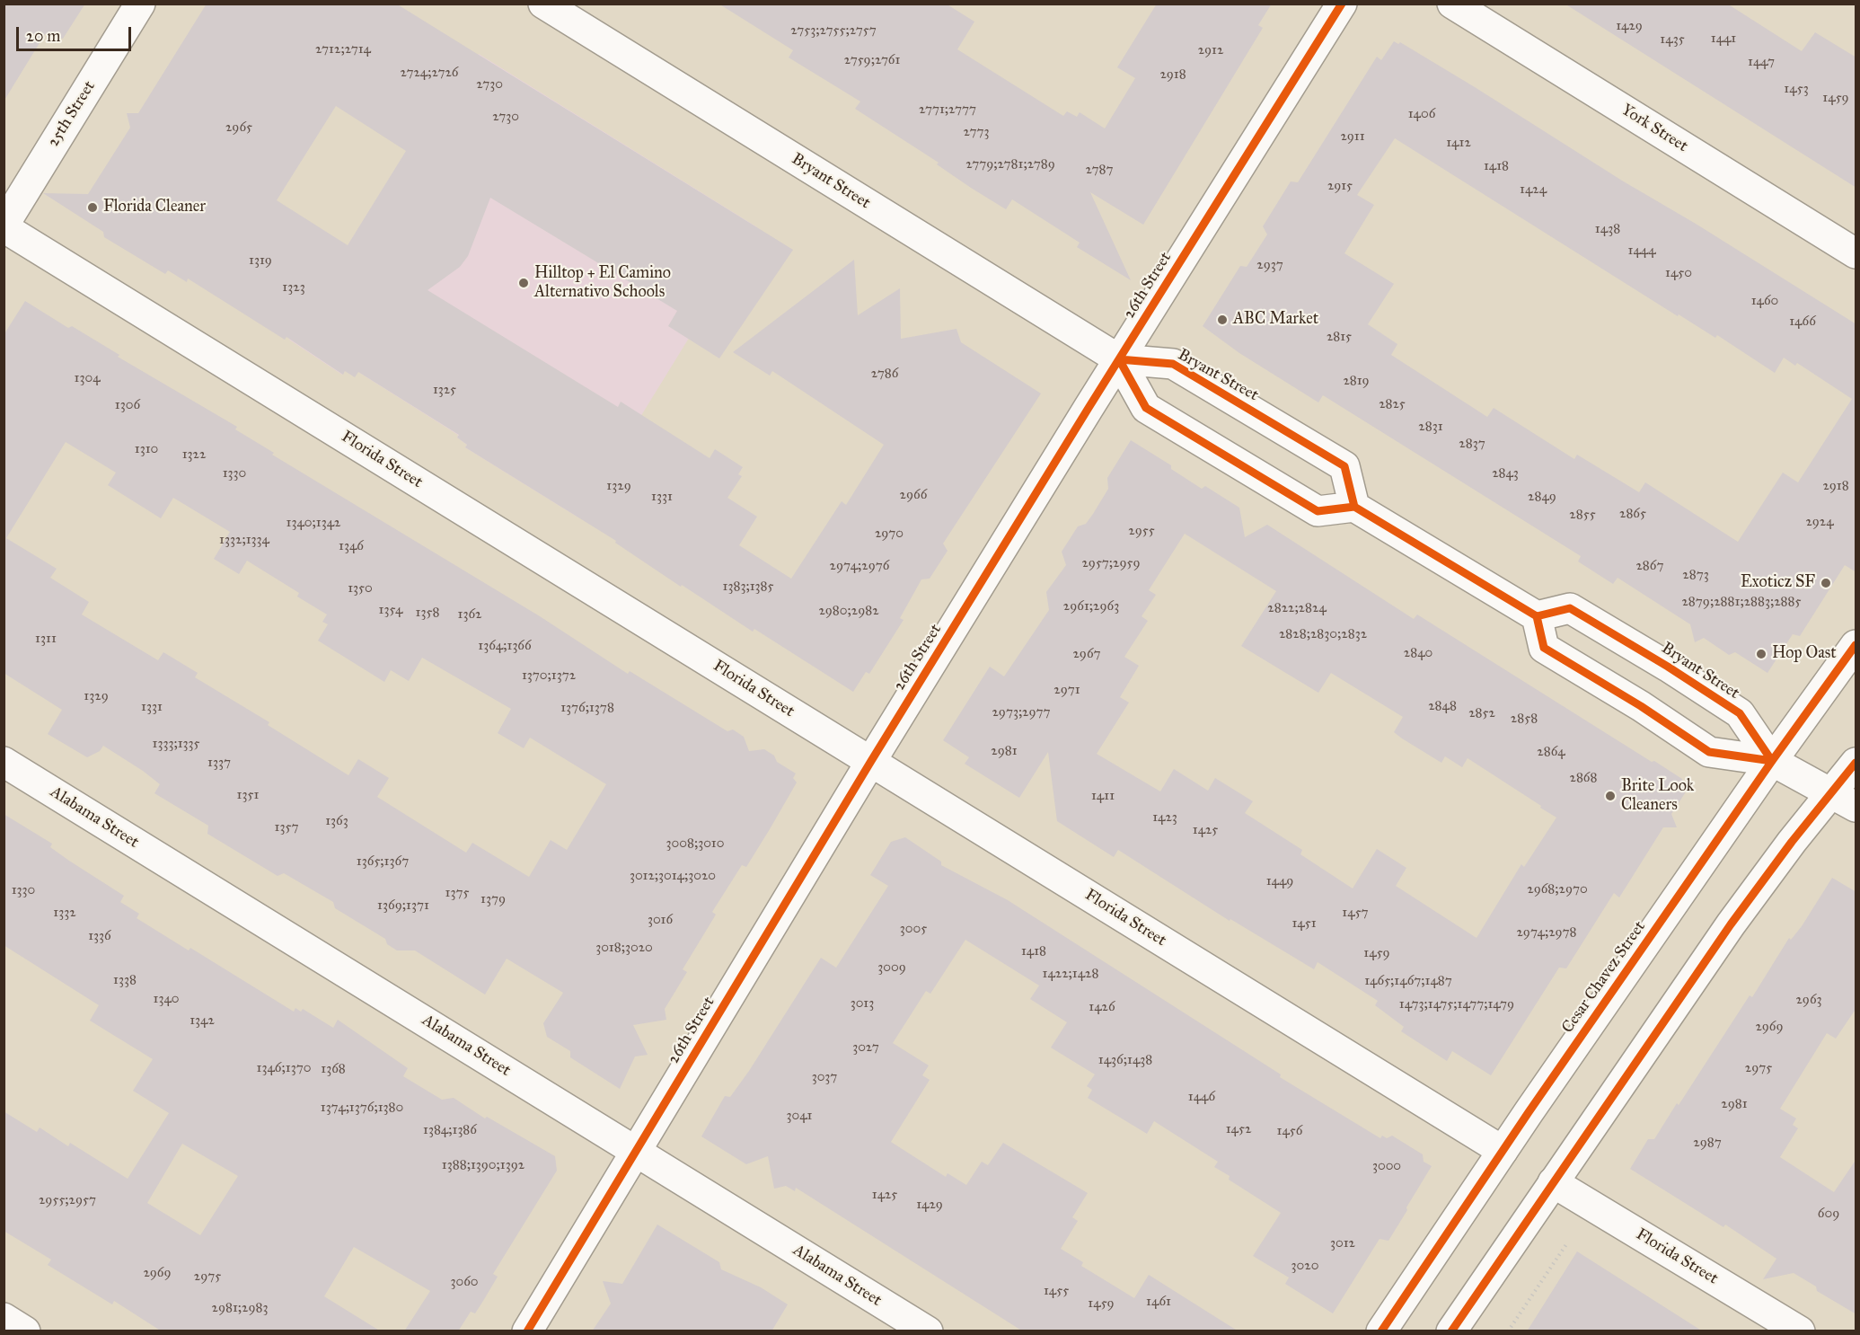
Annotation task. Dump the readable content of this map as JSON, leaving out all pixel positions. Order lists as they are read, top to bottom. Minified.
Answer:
{"streets":{"street":["25th Street","York Street","Bryant Street","26th Street","Florida Street","Alabama Street","Cesar Chavez Street"]},"crossings":[["25th Street","Florida Street"],["Bryant Street","26th Street"],["Bryant Street","Cesar Chavez Street"],["26th Street","Florida Street"],["26th Street","Alabama Street"],["Florida Street","Cesar Chavez Street"]],"places":["Florida Cleaner","Hilltop + El Camino Alternativo Schools","ABC Market","Exoticz SF","Hop Oast","Brite Look Cleaners"],"house_numbers":["1429","2753;2755;2757","1441","1435","2712;2714","2912","2759;2761","1447","2724;2726","2918","2730","1453","1459","2771;2777","1406","2730","2965","2773","2911","1412","2779;2781;2789","1418","2787","2915","1424","1438","1444","1319","2937","1450","1323","1460","1466","2815","2786","1304","2819","1325","2825","1306","2831","2837","1310","1322","1330","2843","1329","2918","2966","1331","2849","2865","2855","2924","1340;1342","2955","2970","1332;1334","1346","2957;2959","2974;2976","2867","2873","1383;1385","1350","2879;2881;2883;2885","2961;2963","2822;2824","1354","2980;2982","1358","1362","2828;2830;2832","1311","1364;1366","2840","2967","1370;1372","2971","1329","2848","1331","1376;1378","2973;2977","2852","2858","1333;1335","2981","2864","1337","2868","1351","1411","1423","1363","1357","1425","3008;3010","1365;1367","3012;3014;3020","1449","2968;2970","1330","1375","1379","1369;1371","1332","1457","3016","1451","3005","2974;2978","1336","3018;3020","1418","1459","3009","1422;1428","1338","1465;1467;1487","1340","2963","3013","1473;1475;1477;1479","1426","1342","2969","3027","1436;1438","1346;1370","2975","1368","3037","1446","2981","1374;1376;1380","3041","1452","1384;1386","1456","2987","1388;1390;1392","3000","1425","2955;2957","1429","609","3012","3020","2969","2975","3060","1455","1461","1459","2981;2983"],"scale_bar":"20 m"}
